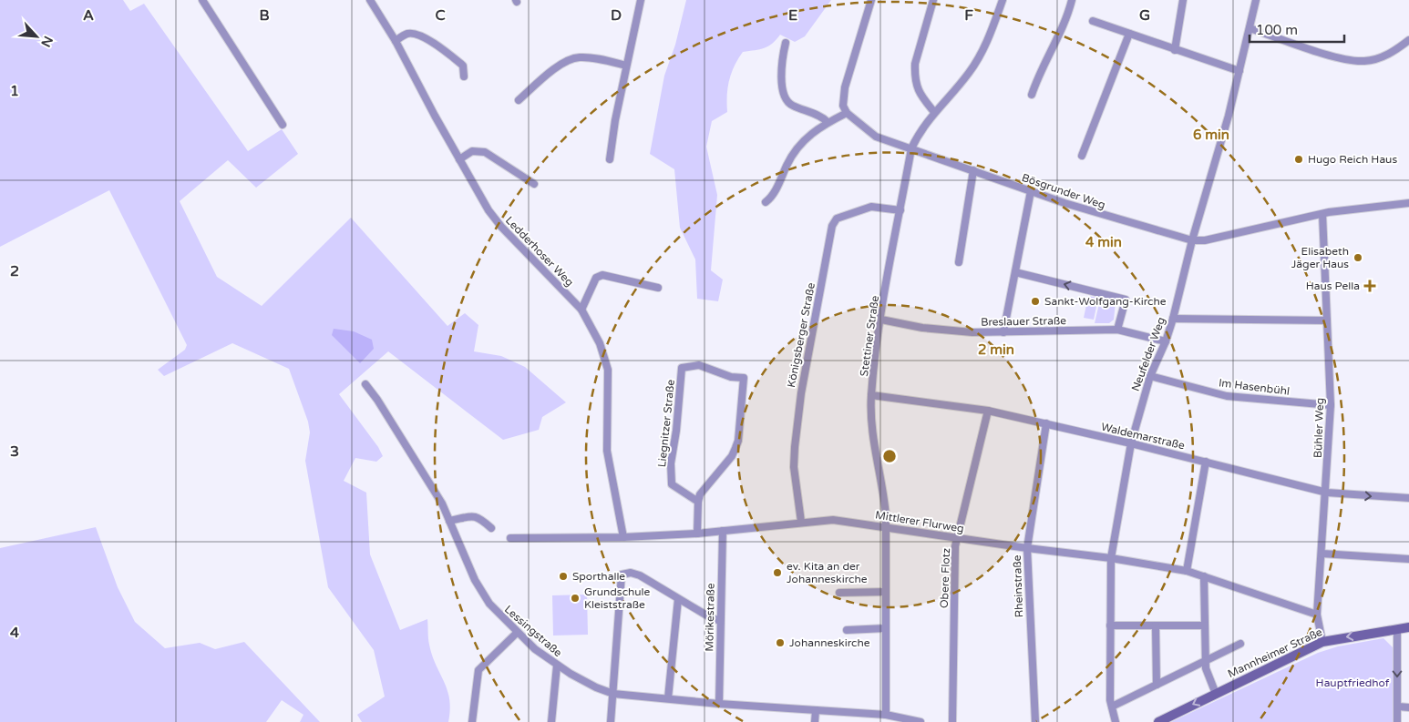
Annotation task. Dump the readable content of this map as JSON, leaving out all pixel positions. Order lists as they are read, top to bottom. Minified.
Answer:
{"streets":{"street":["Bösgrunder Weg","Ledderhoser Weg","Breslauer Straße","Königsberger Straße","Stettiner Straße","Neufelder Weg","Im Hasenbühl","Liegnitzer Straße","Bühler Weg","Waldemarstraße","Mittlerer Flurweg","Obere Flotz","Rheinstraße","Mörikestraße","Lessingstraße","Mannheimer Straße"]},"crossings":[["Bösgrunder Weg","Stettiner Straße"],["Bösgrunder Weg","Neufelder Weg"],["Bösgrunder Weg","Bühler Weg"],["Ledderhoser Weg","Mittlerer Flurweg"],["Breslauer Straße","Stettiner Straße"],["Breslauer Straße","Neufelder Weg"],["Königsberger Straße","Stettiner Straße"],["Königsberger Straße","Mittlerer Flurweg"],["Stettiner Straße","Waldemarstraße"],["Stettiner Straße","Mittlerer Flurweg"],["Stettiner Straße","Lessingstraße"],["Neufelder Weg","Im Hasenbühl"],["Neufelder Weg","Waldemarstraße"],["Neufelder Weg","Mittlerer Flurweg"],["Im Hasenbühl","Bühler Weg"],["Bühler Weg","Waldemarstraße"],["Bühler Weg","Mittlerer Flurweg"],["Bühler Weg","Mannheimer Straße"],["Waldemarstraße","Obere Flotz"],["Waldemarstraße","Rheinstraße"],["Mittlerer Flurweg","Obere Flotz"],["Mittlerer Flurweg","Rheinstraße"],["Mittlerer Flurweg","Mörikestraße"],["Mörikestraße","Lessingstraße"]],"parks":["Hauptfriedhof"],"places":{"other":["Hugo Reich Haus","Elisabeth Jäger Haus","Sankt-Wolfgang-Kirche","ev. Kita an der Johanneskirche","Sporthalle","Grundschule Kleiststraße","Johanneskirche"],"health":["Haus Pella"]},"scale_bar":"100 m","north":"bottom right","grid":{"columns":["A","B","C","D","E","F","G"],"rows":["1","2","3","4"]},"rings":["6 min","4 min","2 min"]}
